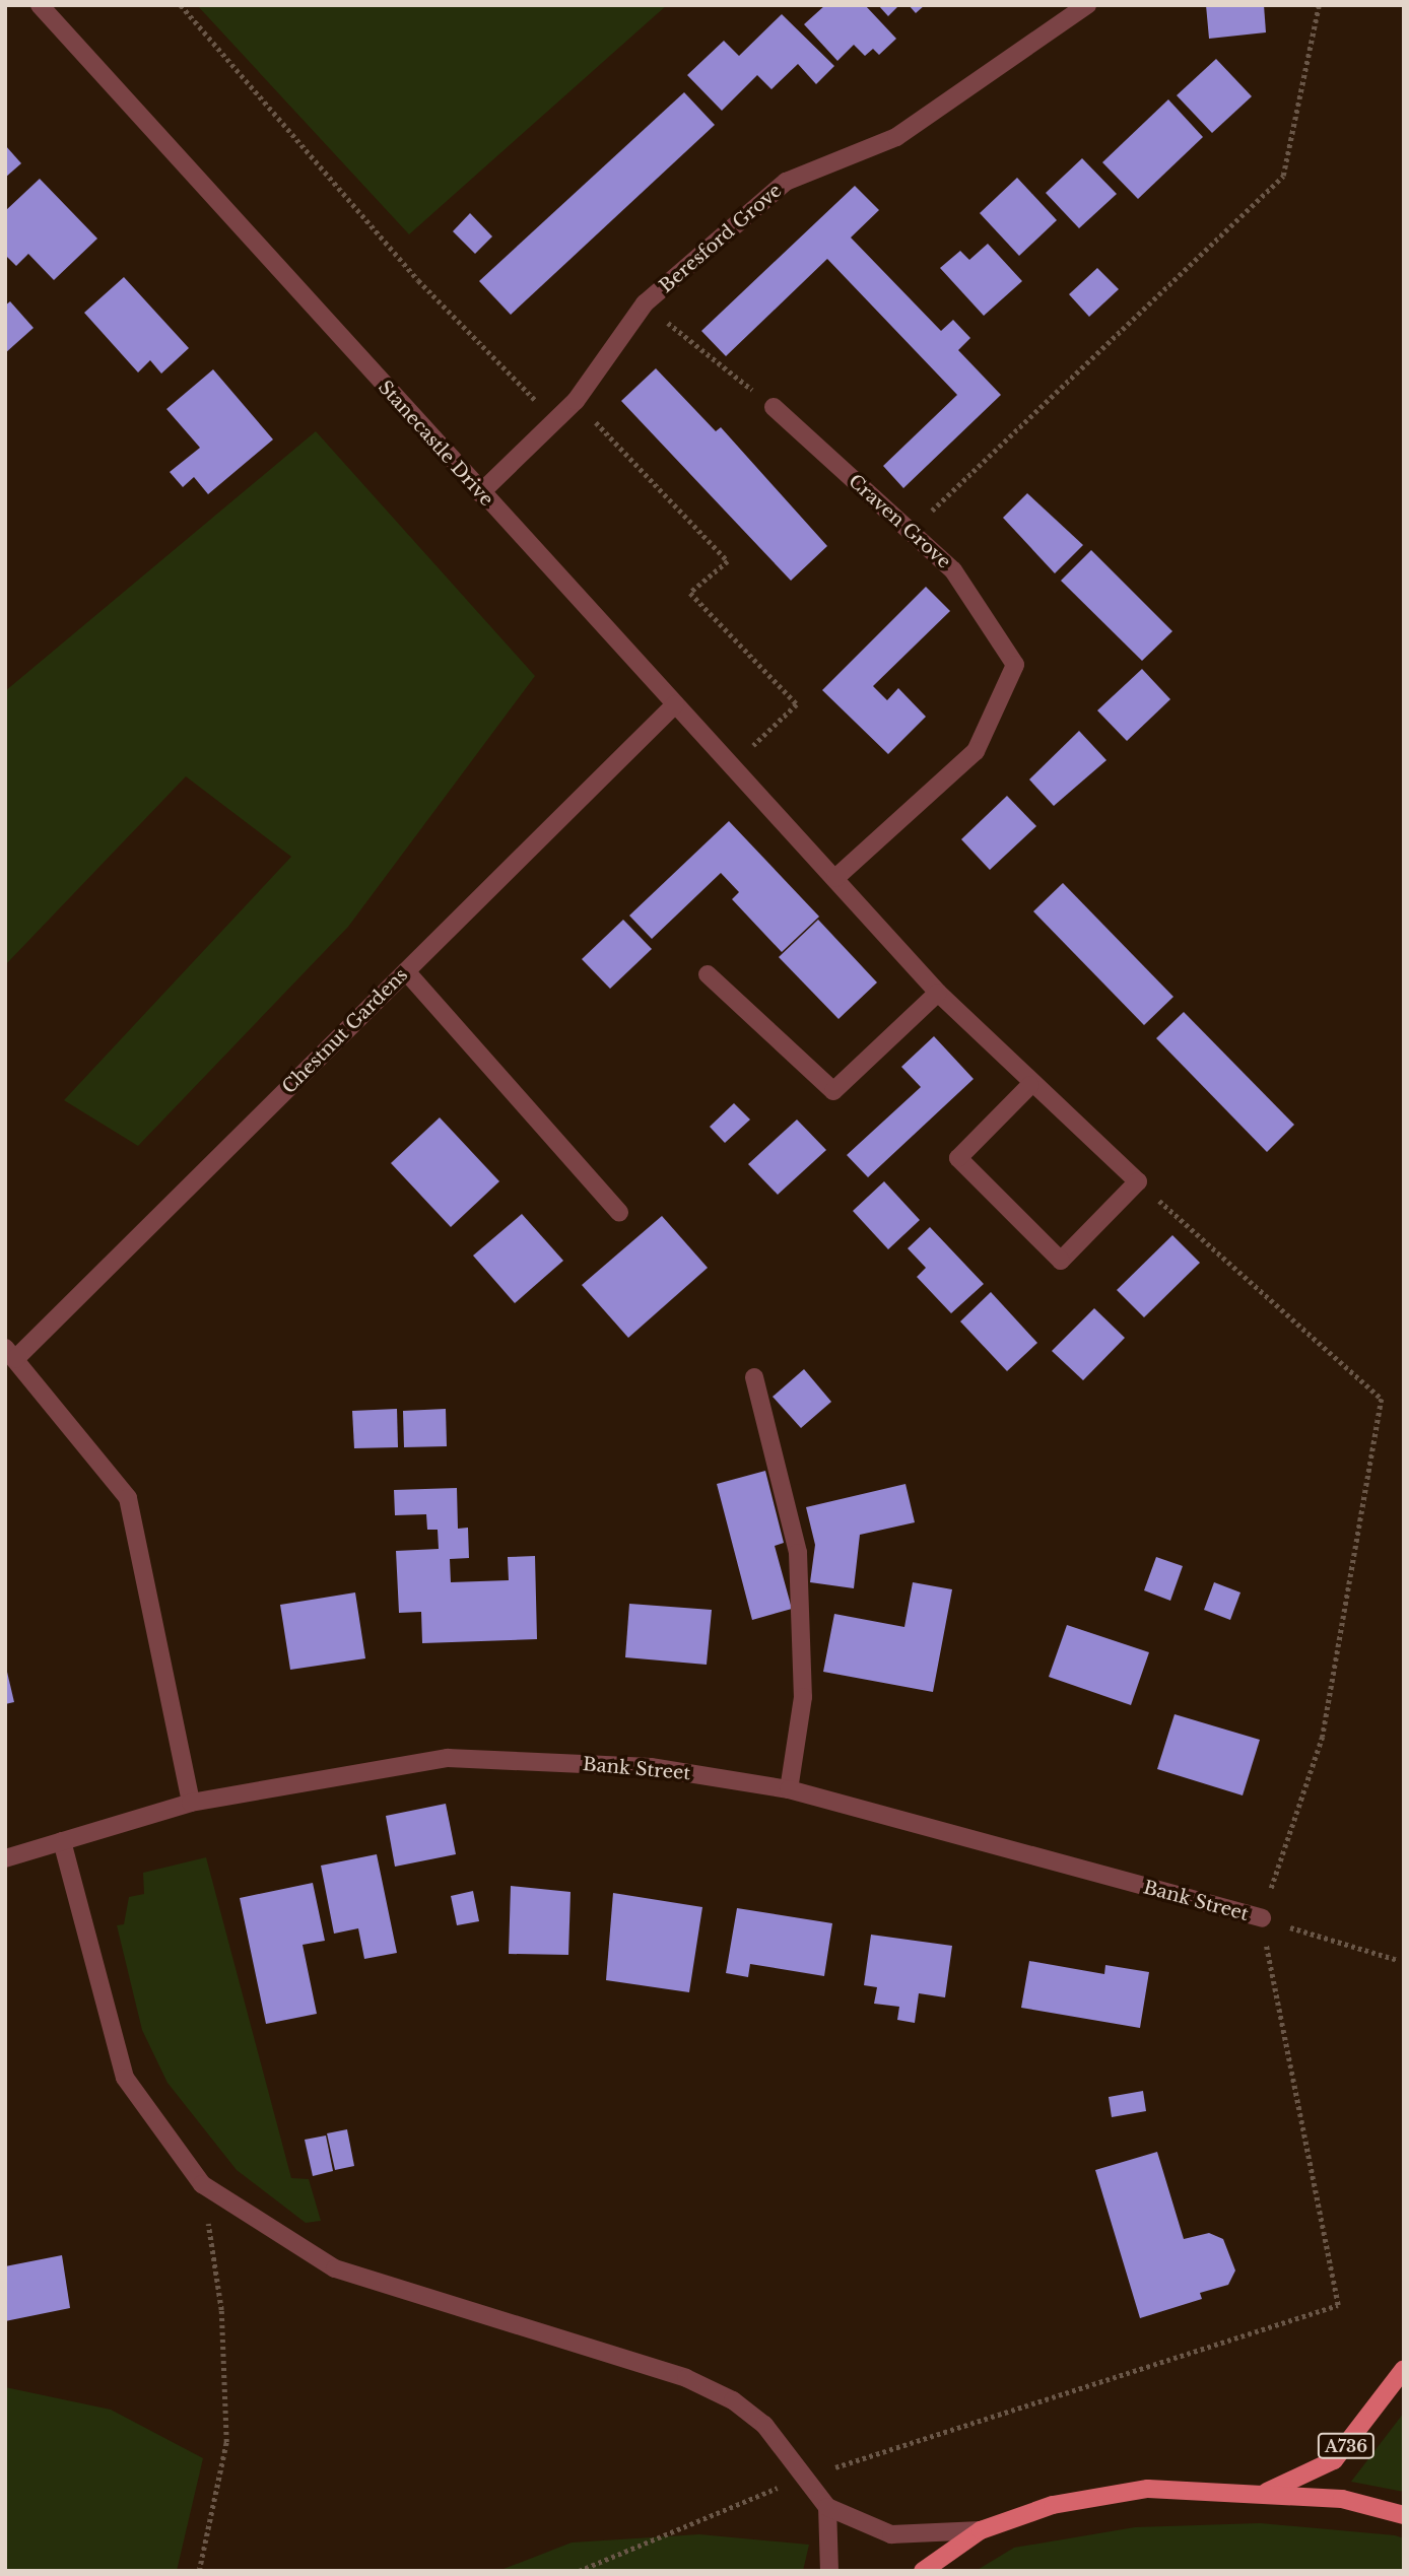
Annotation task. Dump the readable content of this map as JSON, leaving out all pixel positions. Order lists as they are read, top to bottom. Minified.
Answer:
{"streets":{"main road":["A736"],"street":["Beresford Grove","Stanecastle Drive","Craven Grove","Chestnut Gardens","Bank Street"]},"crossings":[["Beresford Grove","Stanecastle Drive"],["Stanecastle Drive","Craven Grove"],["Stanecastle Drive","Chestnut Gardens"]]}
